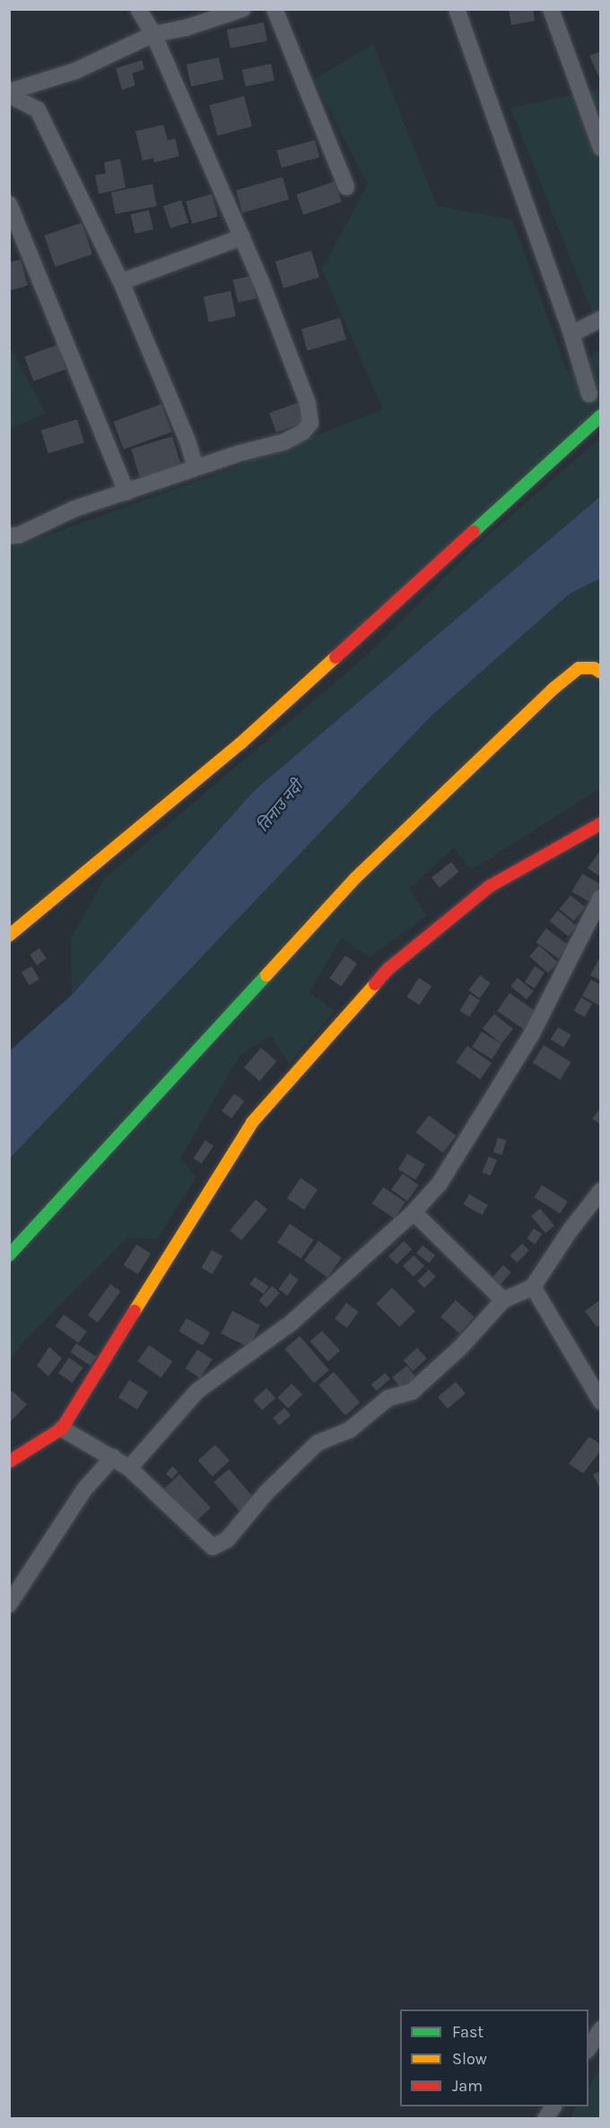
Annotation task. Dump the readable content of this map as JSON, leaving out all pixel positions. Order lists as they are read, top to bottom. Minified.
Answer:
{"water":["तिनाउ नदी"],"legend":["Fast","Slow","Jam"]}
